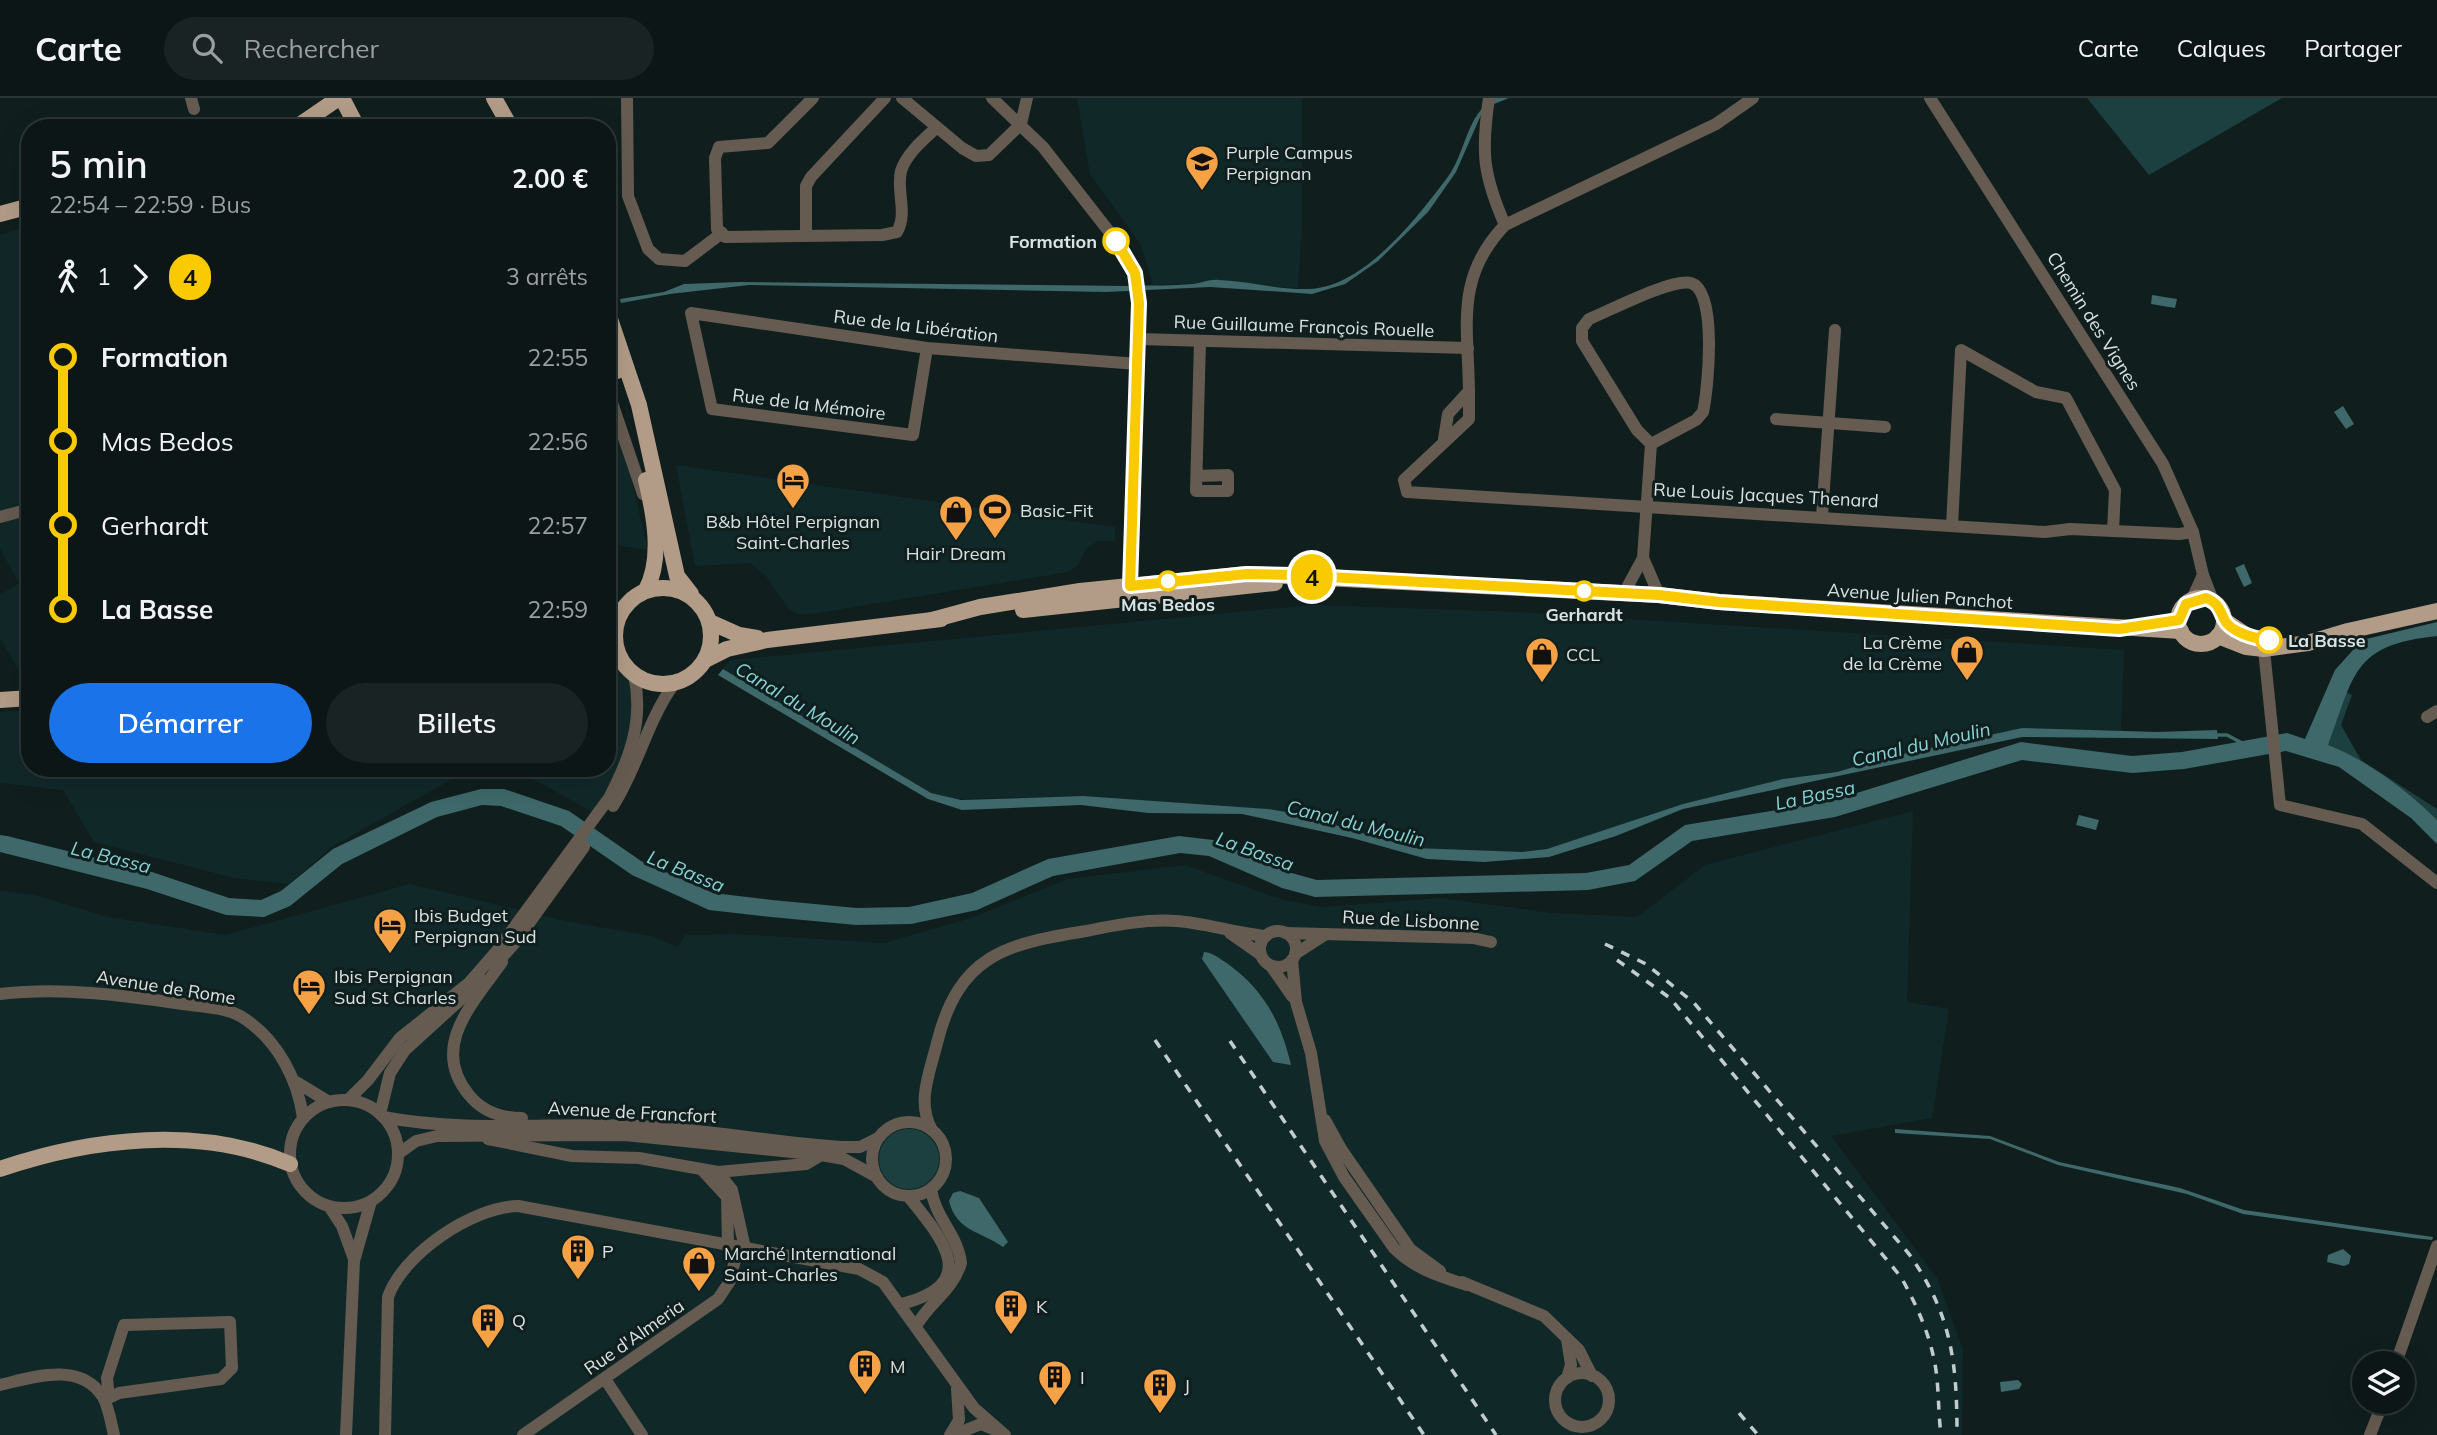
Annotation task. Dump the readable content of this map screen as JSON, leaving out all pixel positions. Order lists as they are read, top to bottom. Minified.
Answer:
{"streets":{"main road":["Avenue Julien Panchot"],"street":["Chemin des Vignes","Rue de la Libération","Rue Guillaume François Rouelle","Rue de la Mémoire","Rue Louis Jacques Thenard","Rue de Lisbonne","Avenue de Rome","Avenue de Francfort","Rue d'Almeria"]},"crossings":[["Chemin des Vignes","Rue Louis Jacques Thenard"],["Chemin des Vignes","Avenue Julien Panchot"],["Rue de la Libération","Rue de la Mémoire"],["Rue Guillaume François Rouelle","Rue Louis Jacques Thenard"],["Avenue de Rome","Avenue de Francfort"]],"water":["Canal du Moulin","La Bassa"],"places":{"school or university":["Purple Campus Perpignan"],"other":["Formation","Mas Bedos","Gerhardt","La Basse"],"hotel":["B&b Hôtel Perpignan Saint-Charles","Ibis Budget Perpignan Sud","Ibis Perpignan Sud St Charles"],"sports":["Basic-Fit"],"shop":["Hair' Dream","La Crème de la Crème","CCL","Marché International Saint-Charles"],"building":["P","K","Q","M","I","J"]},"lines":["bus line 4"],"page":{"header":"Carte","search":"Rechercher","nav":["Carte","Calques","Partager"],"on_map":"4","heading":["5 min","22:54 – 22:59 · Bus","2.00 €"],"legs":["1","4","3 arrêts"],"list":[{"name":"Formation","value":"22:55"},{"name":"Mas Bedos","value":"22:56"},{"name":"Gerhardt","value":"22:57"},{"name":"La Basse","value":"22:59"}],"buttons":["Démarrer","Billets"]}}
